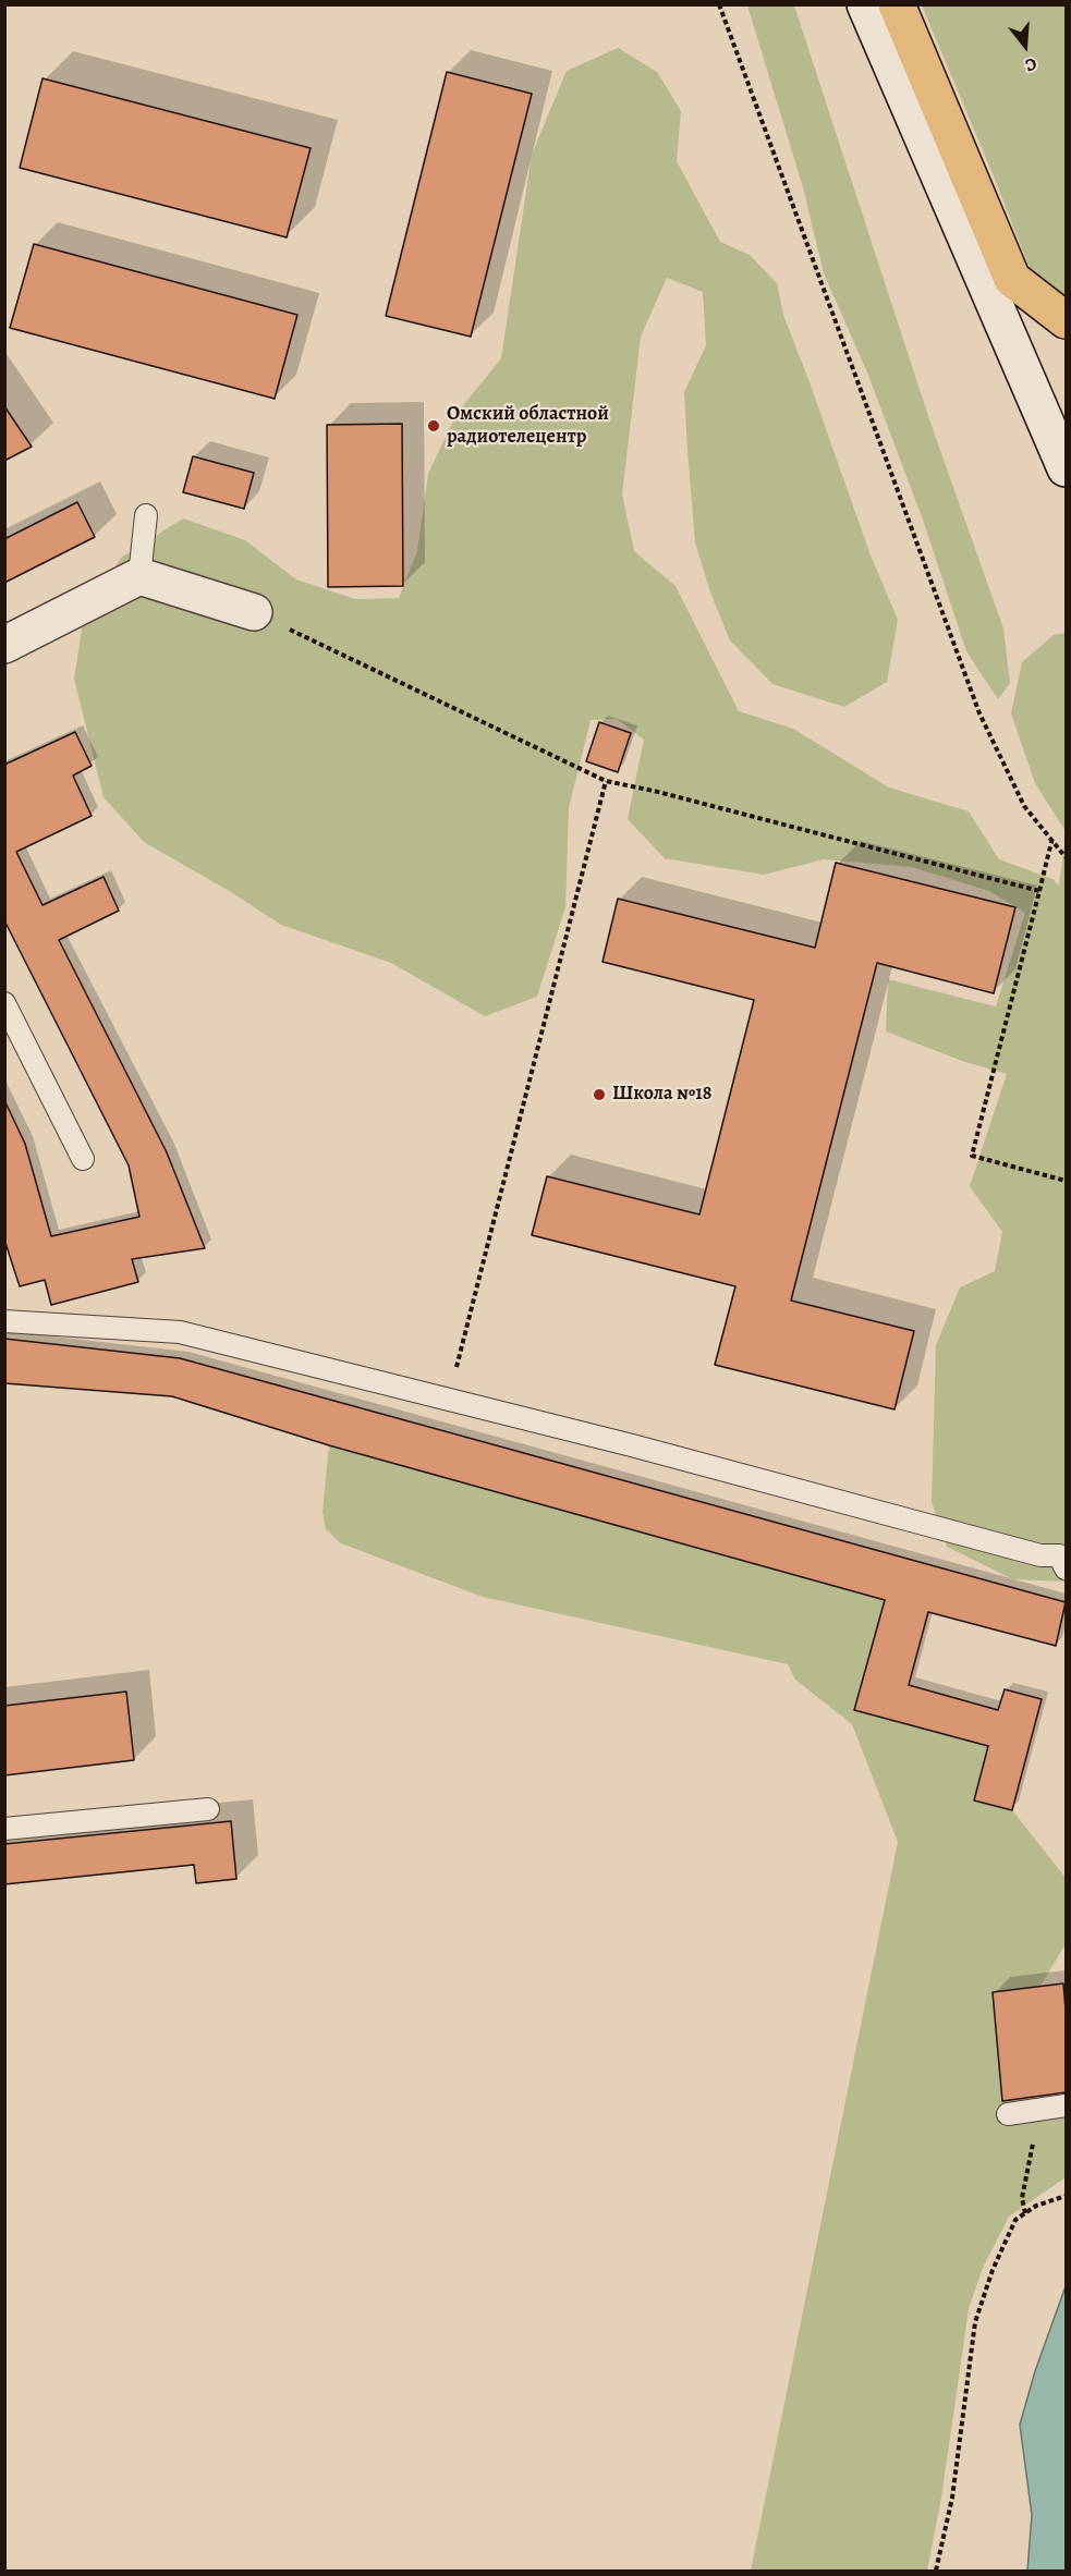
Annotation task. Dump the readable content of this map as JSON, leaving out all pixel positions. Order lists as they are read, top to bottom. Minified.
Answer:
{"places":["Омский областной радиотелецентр","Школа №18"],"north":"bottom"}
